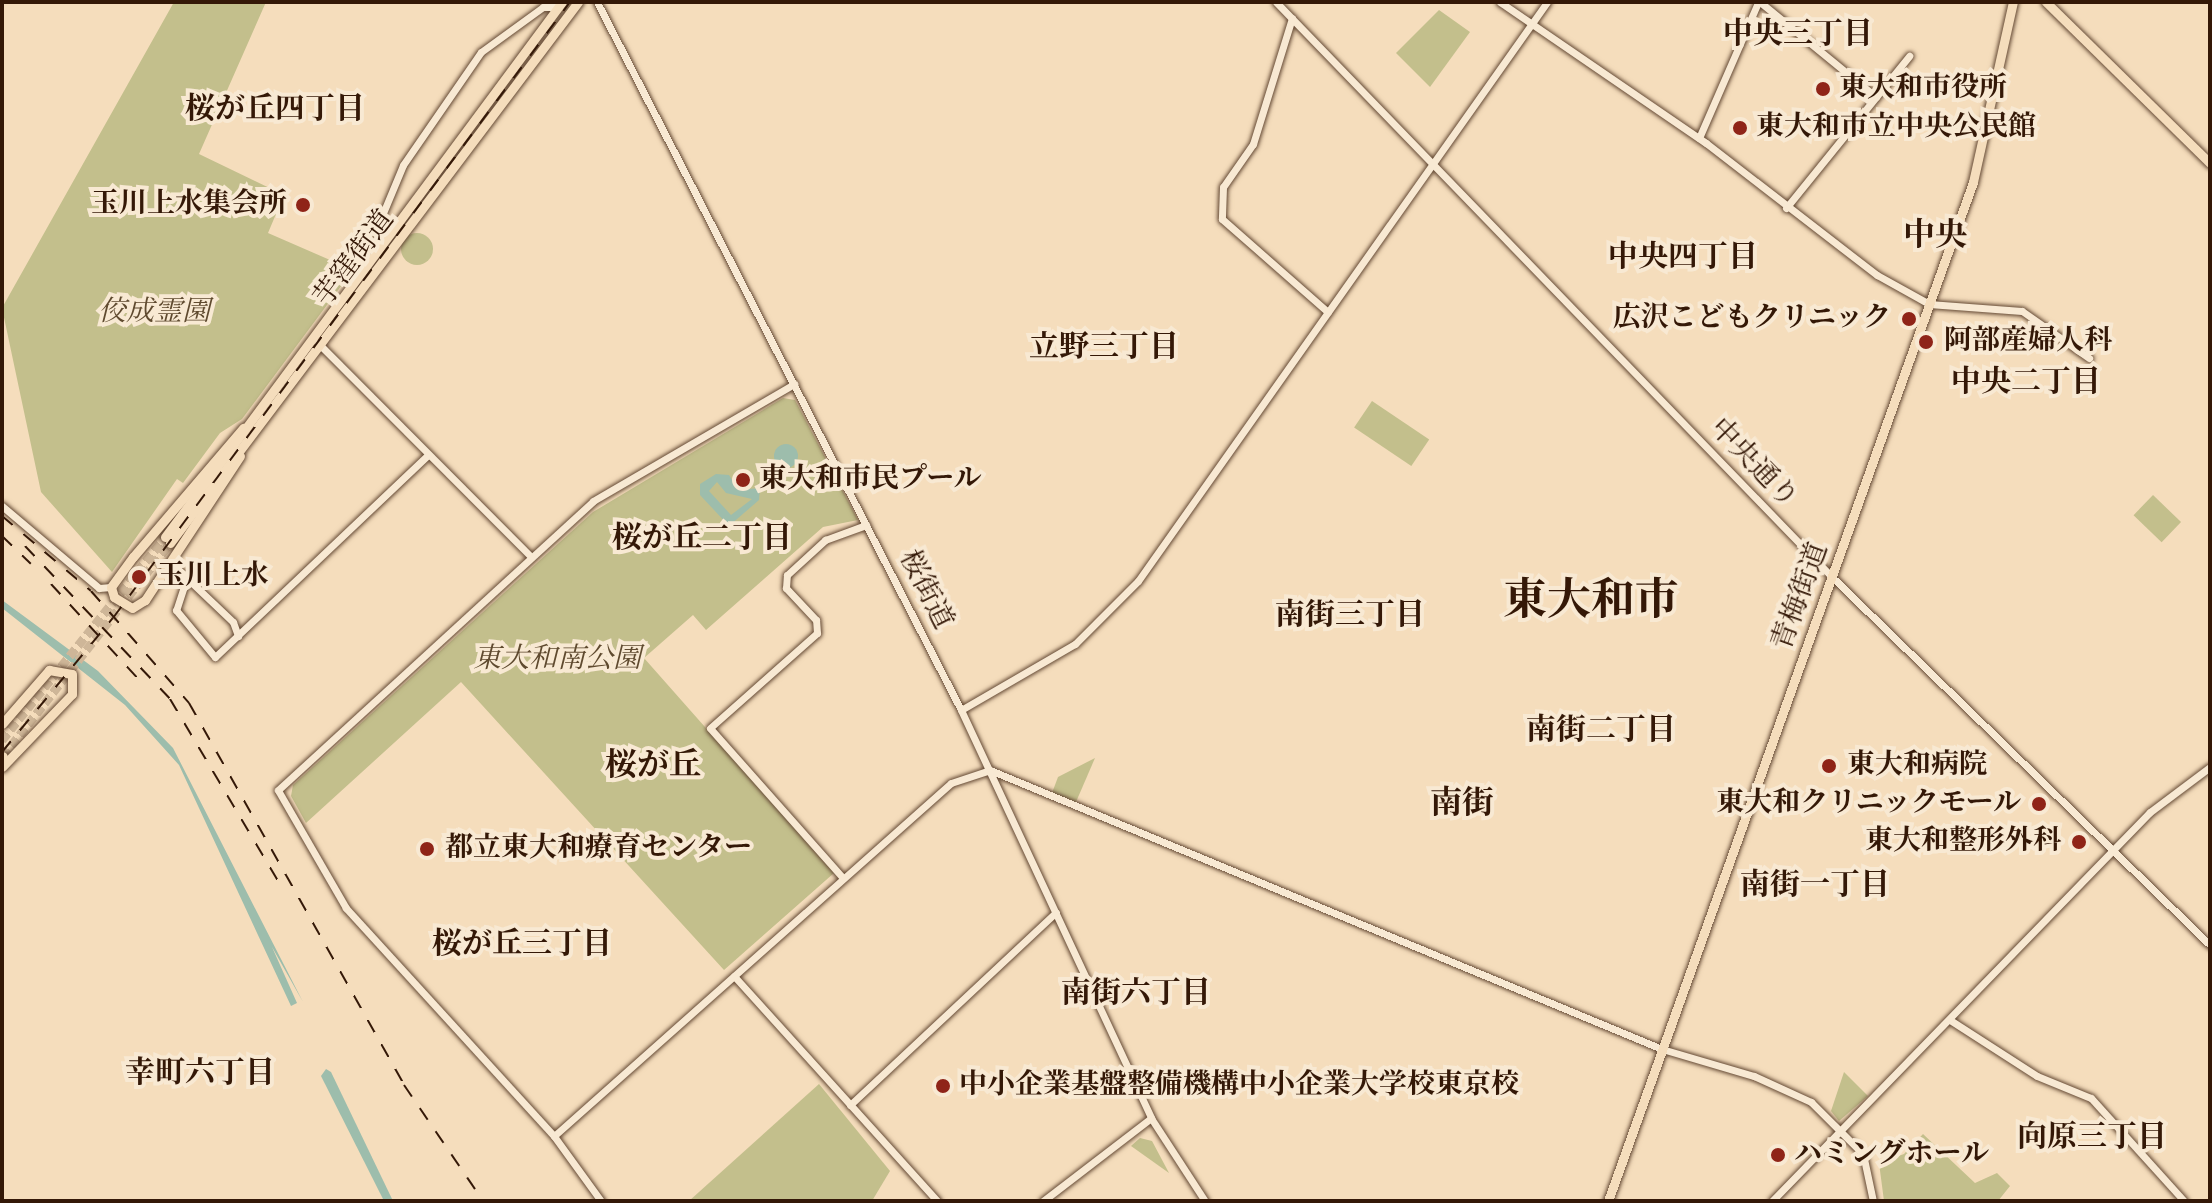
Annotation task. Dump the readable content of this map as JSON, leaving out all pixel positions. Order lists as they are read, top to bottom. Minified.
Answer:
{"streets":{"main road":["芋窪街道","青梅街道"],"street":["中央通り","桜街道"]},"crossings":[["中央通り","青梅街道"]],"districts":["中央三丁目","桜が丘四丁目","中央","中央四丁目","立野三丁目","中央二丁目","桜が丘二丁目","東大和市","南街三丁目","南街二丁目","桜が丘","南街","南街一丁目","桜が丘三丁目","南街六丁目","幸町六丁目","向原三丁目"],"parks":["佼成霊園","東大和南公園"],"places":["東大和市役所","東大和市立中央公民館","玉川上水集会所","広沢こどもクリニック","阿部産婦人科","東大和市民プール","玉川上水","東大和病院","東大和クリニックモール","東大和整形外科","都立東大和療育センター","中小企業基盤整備機構中小企業大学校東京校","ハミングホール"]}
